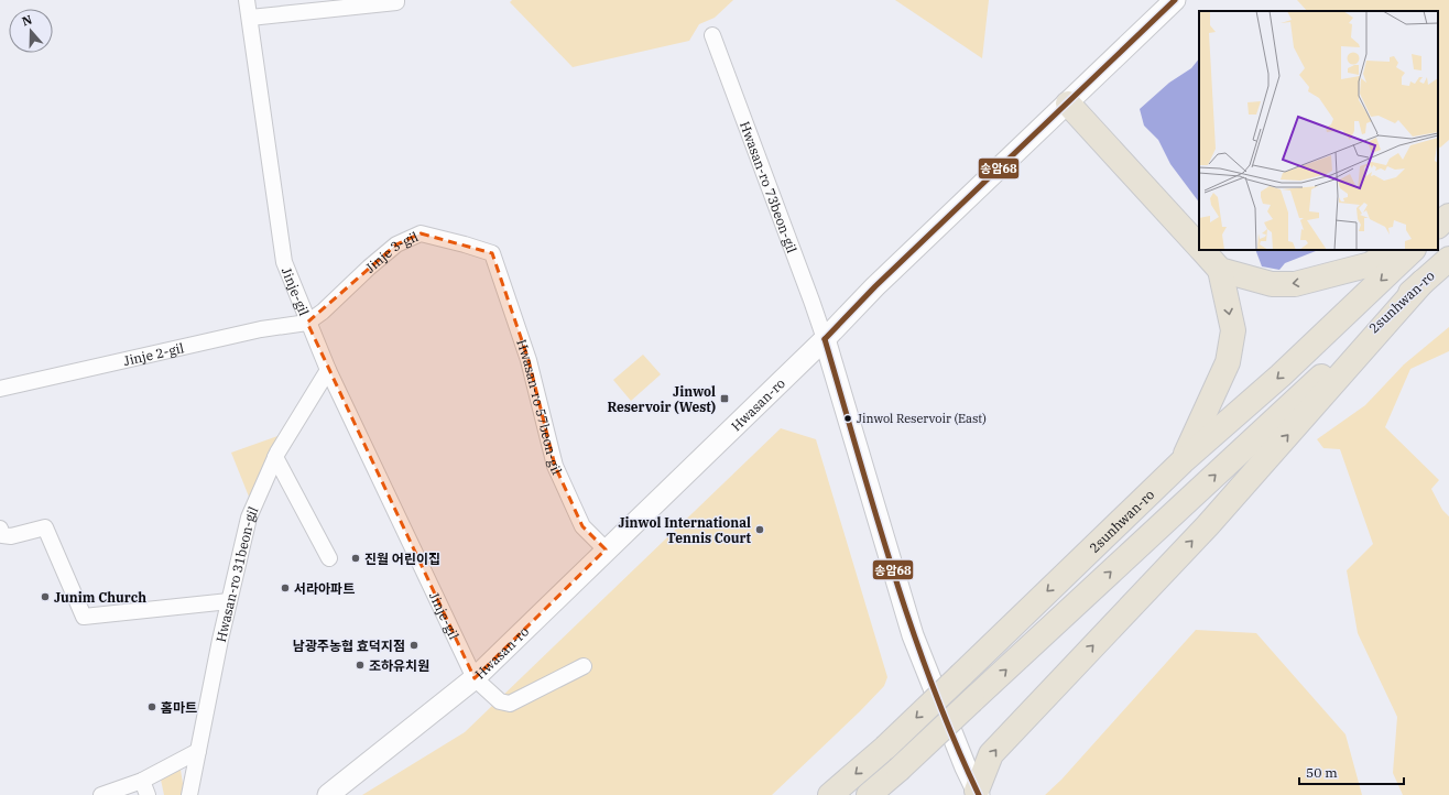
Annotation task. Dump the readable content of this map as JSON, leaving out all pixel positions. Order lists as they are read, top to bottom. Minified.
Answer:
{"streets":{"highway":["2sunhwan-ro"],"main road":["Hwasan-ro"],"street":["Hwasan-ro 73beon-gil","Jinje 3-gil","Jinje-gil","Jinje 2-gil","Hwasan-ro 57beon-gil","Hwasan-ro 31beon-gil"]},"crossings":[["Hwasan-ro 73beon-gil","Hwasan-ro"],["Jinje 3-gil","Jinje-gil"],["Jinje 3-gil","Jinje 2-gil"],["Jinje 3-gil","Hwasan-ro 57beon-gil"],["Jinje-gil","Jinje 2-gil"],["Jinje-gil","Hwasan-ro"],["Jinje-gil","Hwasan-ro 31beon-gil"],["Hwasan-ro","Hwasan-ro 57beon-gil"]],"places":{"transit":["Jinwol Reservoir (West)"],"other":["Jinwol Reservoir (East)","Jinwol International Tennis Court","진월 어린이집","서라아파트","Junim Church","남광주농협 효덕지점","조하유치원","홈마트"]},"lines":["transit line 송암68"],"scale_bar":"50 m","north":"top"}
